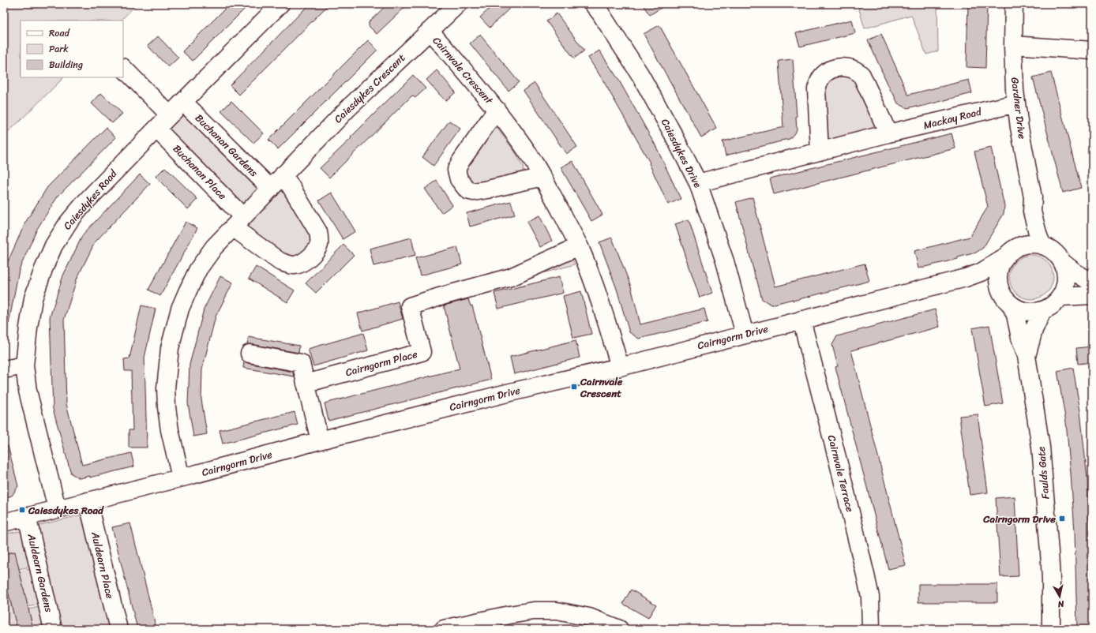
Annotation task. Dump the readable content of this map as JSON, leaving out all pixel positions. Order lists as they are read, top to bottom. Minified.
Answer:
{"streets":{"street":["Cairnvale Crescent","Caiesdykes Crescent","Gardner Drive","Mackay Road","Buchanan Gardens","Caiesdykes Drive","Buchanan Place","Caiesdykes Road","Cairngorm Drive","Cairngorm Place","Faulds Gate","Cairnvale Terrace","Auldearn Place","Auldearn Gardens"]},"crossings":[["Cairnvale Crescent","Caiesdykes Crescent"],["Cairnvale Crescent","Cairngorm Drive"],["Cairnvale Crescent","Cairngorm Place"],["Caiesdykes Crescent","Buchanan Gardens"],["Caiesdykes Crescent","Buchanan Place"],["Caiesdykes Crescent","Cairngorm Drive"],["Gardner Drive","Mackay Road"],["Gardner Drive","Cairngorm Drive"],["Gardner Drive","Faulds Gate"],["Mackay Road","Caiesdykes Drive"],["Buchanan Gardens","Caiesdykes Road"],["Caiesdykes Drive","Cairngorm Drive"],["Buchanan Place","Caiesdykes Road"],["Caiesdykes Road","Cairngorm Drive"],["Cairngorm Drive","Faulds Gate"],["Cairngorm Drive","Cairnvale Terrace"],["Cairngorm Drive","Auldearn Place"],["Cairngorm Drive","Auldearn Gardens"]],"places":{"transit":["Cairnvale Crescent","Caiesdykes Road","Cairngorm Drive"]},"legend":["Road","Park","Building"],"north":"bottom"}
